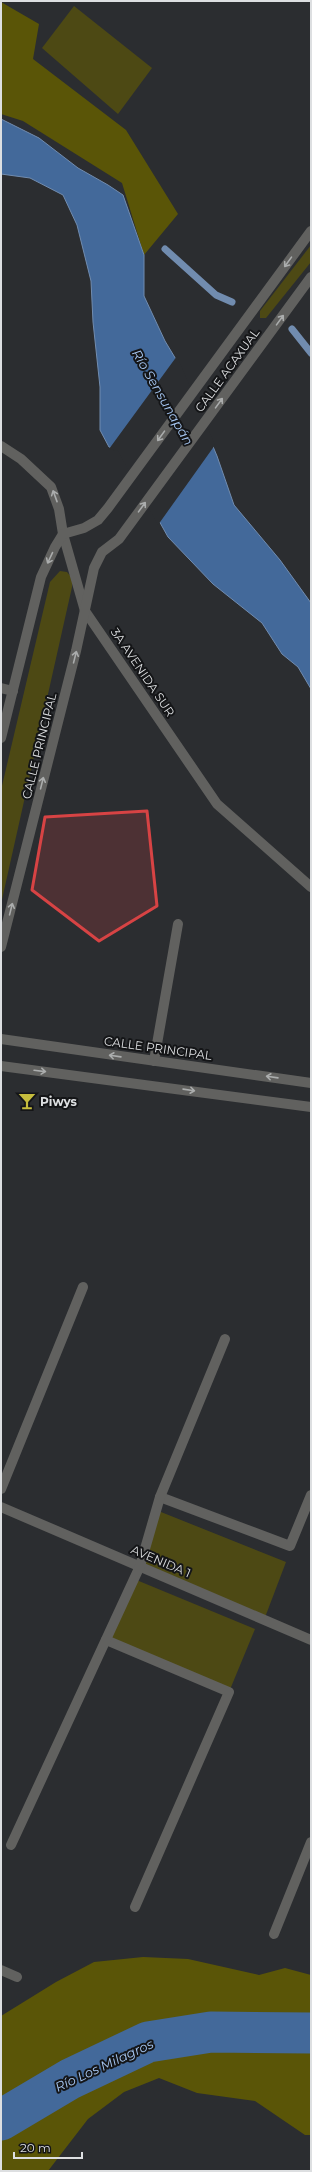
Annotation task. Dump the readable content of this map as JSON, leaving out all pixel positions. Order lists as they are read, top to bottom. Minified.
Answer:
{"streets":{"street":["CALLE ACAXUAL","3A AVENIDA SUR","CALLE PRINCIPAL","AVENIDA 1"]},"crossings":[["CALLE ACAXUAL","3A AVENIDA SUR"],["CALLE ACAXUAL","CALLE PRINCIPAL"],["3A AVENIDA SUR","CALLE PRINCIPAL"]],"water":["Río Sensunapán","Río Los Milagros"],"places":{"bar":["Piwys"]},"scale_bar":"20 m"}
